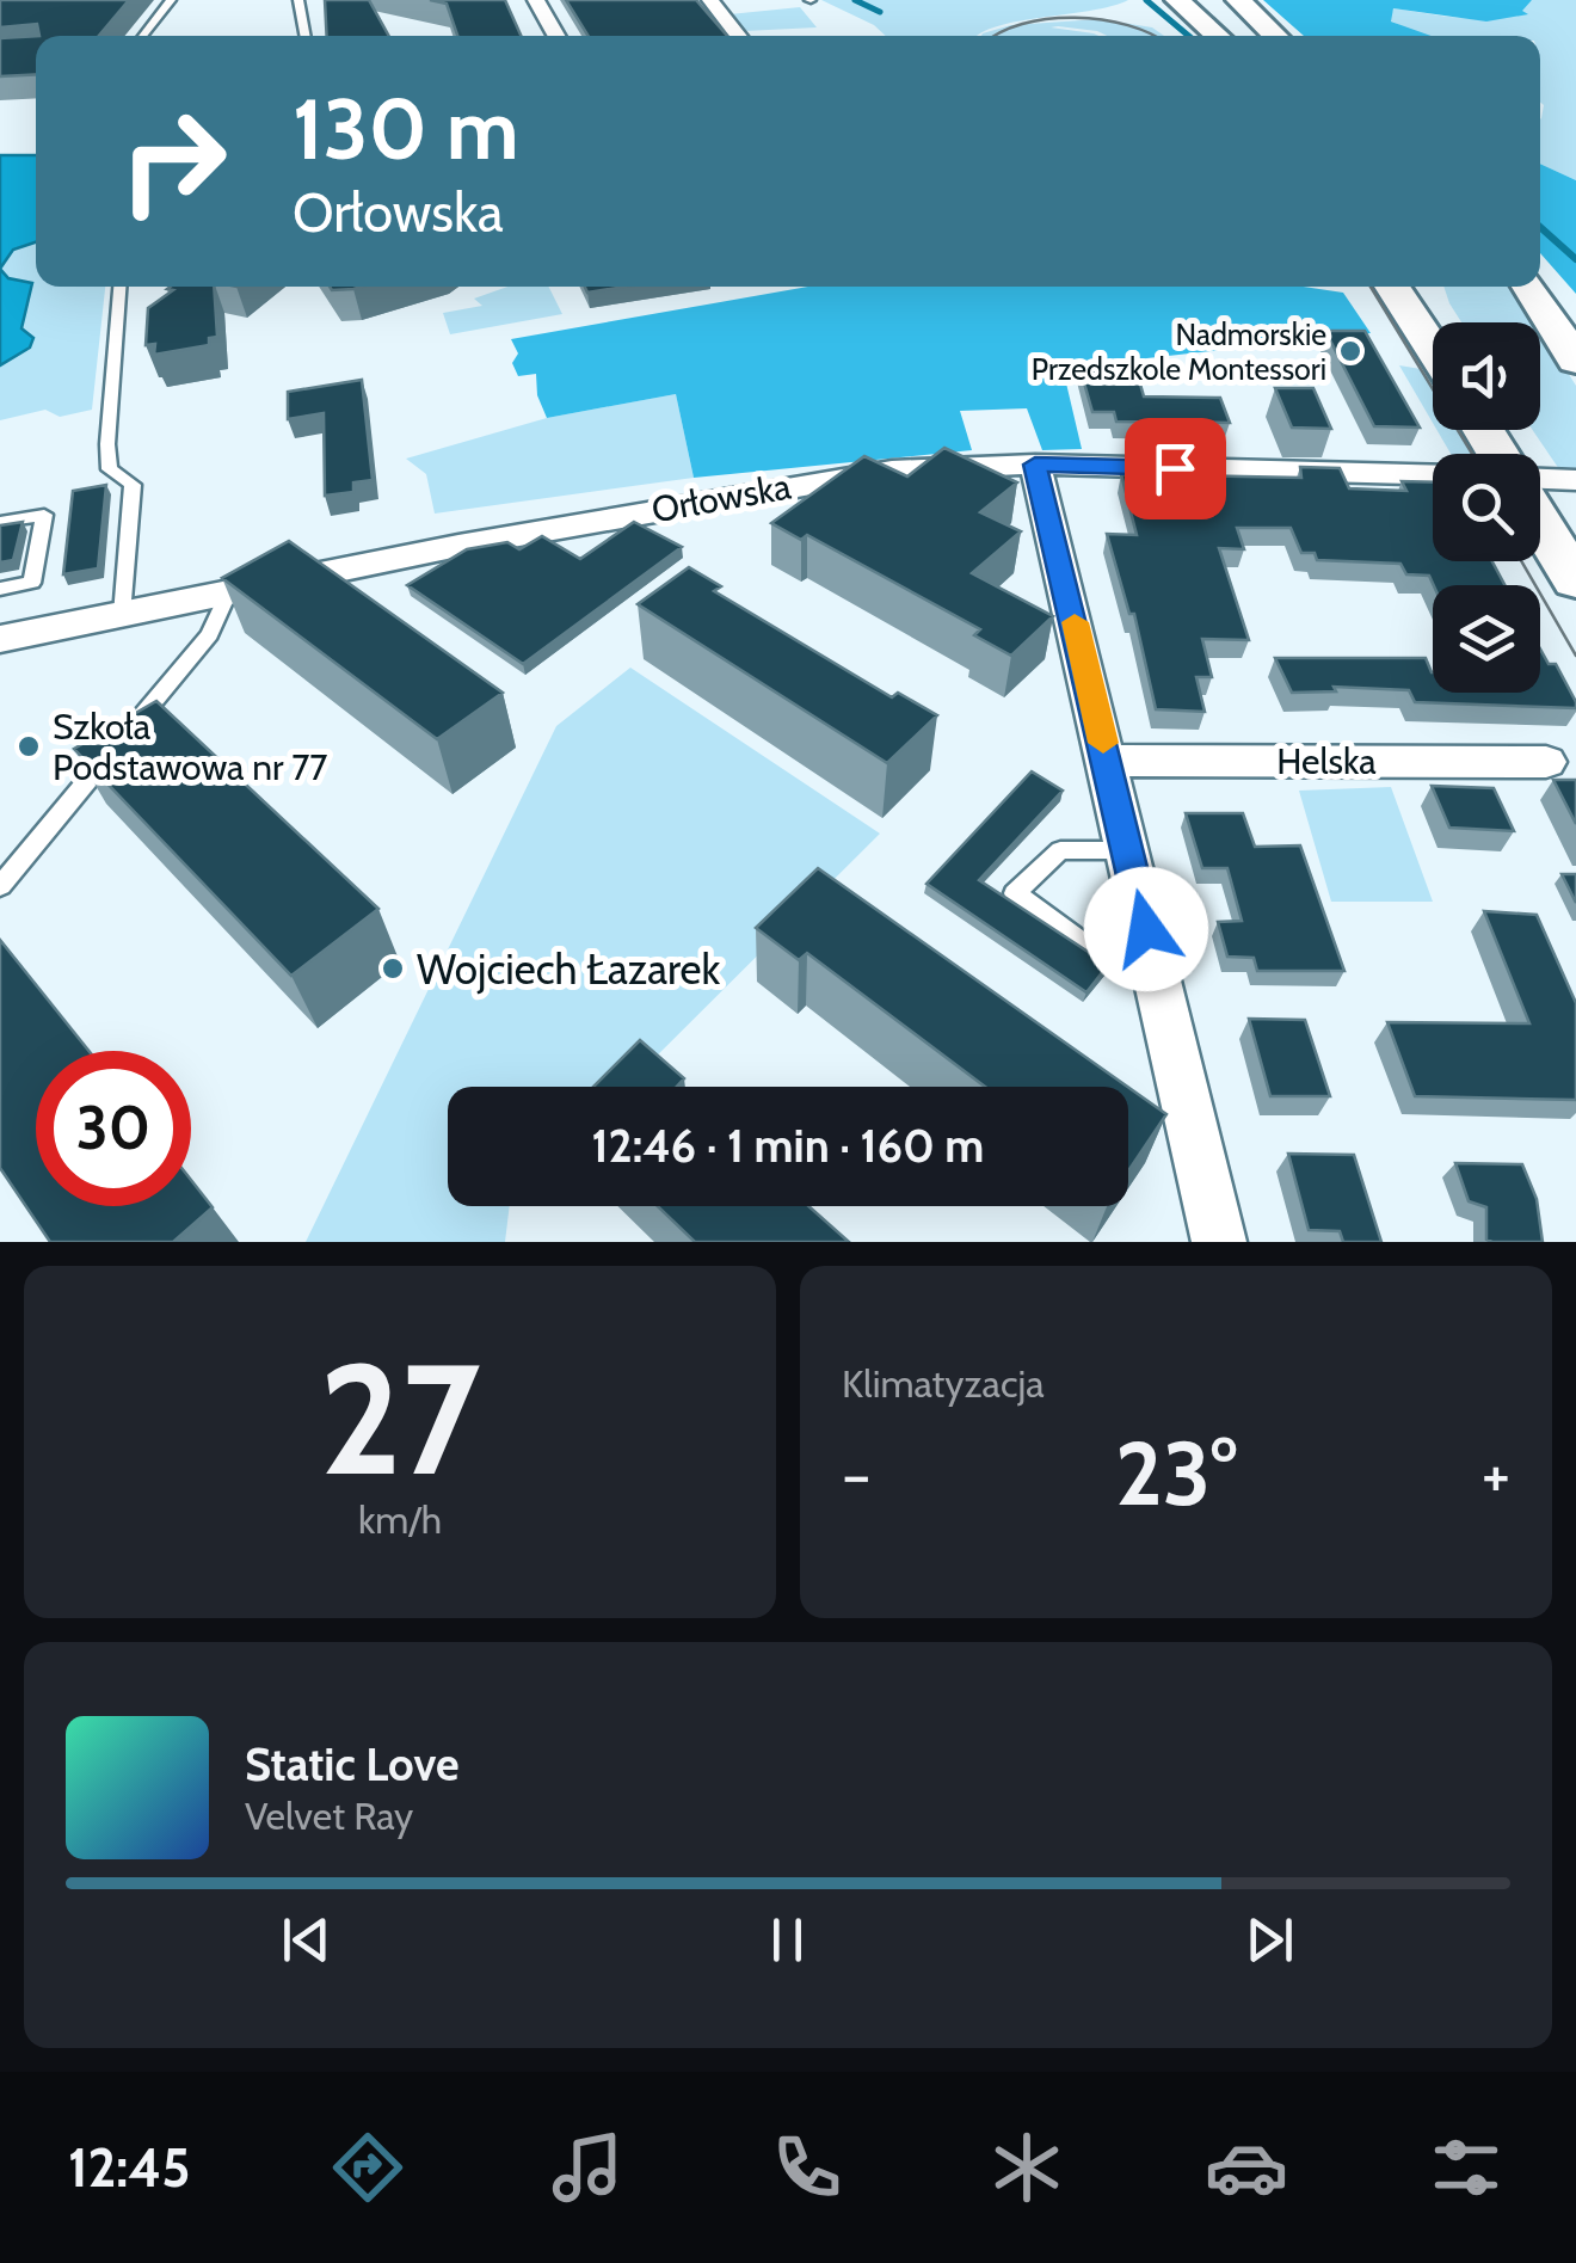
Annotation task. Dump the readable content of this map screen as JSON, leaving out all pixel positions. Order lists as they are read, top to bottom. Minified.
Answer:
{"streets":{"street":["Orłowska","Helska"]},"places":["Nadmorskie Przedszkole Montessori","Szkoła Podstawowa nr 77","Wojciech Łazarek"],"page":{"turn":["130 m","Orłowska"],"limit":"30","trip":"12:46 · 1 min · 160 m","tile":[["27","km/h"],"Klimatyzacja"],"heat":["−","23°","+"],"song":["Static Love","Velvet Ray"],"tabs":"12:45"}}
